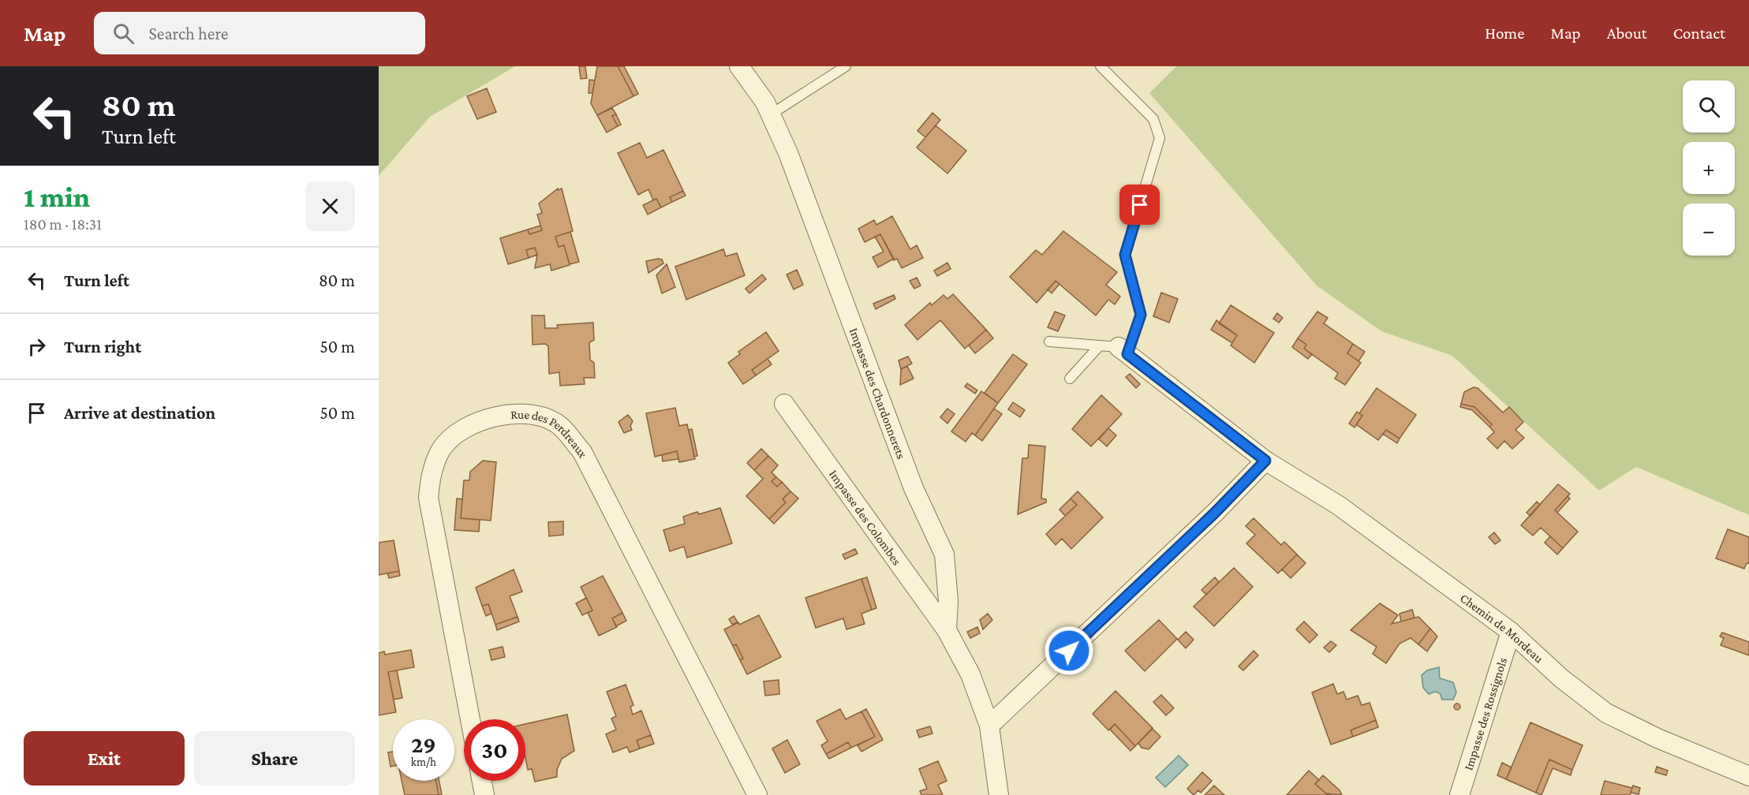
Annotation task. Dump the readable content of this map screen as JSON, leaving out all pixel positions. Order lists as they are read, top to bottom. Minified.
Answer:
{"streets":{"street":["Impasse des Chardonnerets","Rue des Perdreaux","Impasse des Colombes","Chemin de Mordeau","Impasse des Rossignols"]},"crossings":[["Impasse des Chardonnerets","Impasse des Colombes"],["Chemin de Mordeau","Impasse des Rossignols"]],"page":{"header":"Map","search":"Search here","nav":["Home","Map","About","Contact"],"turn":["80 m","Turn left"],"map_buttons":["+","−"],"heading":["1 min","180 m · 18:31"],"list":[{"name":"Turn left","value":"80 m"},{"name":"Turn right","value":"50 m"},{"name":"Arrive at destination","value":"50 m"}],"speed":"29 km/h","limit":"30","buttons":["Exit","Share"]}}
